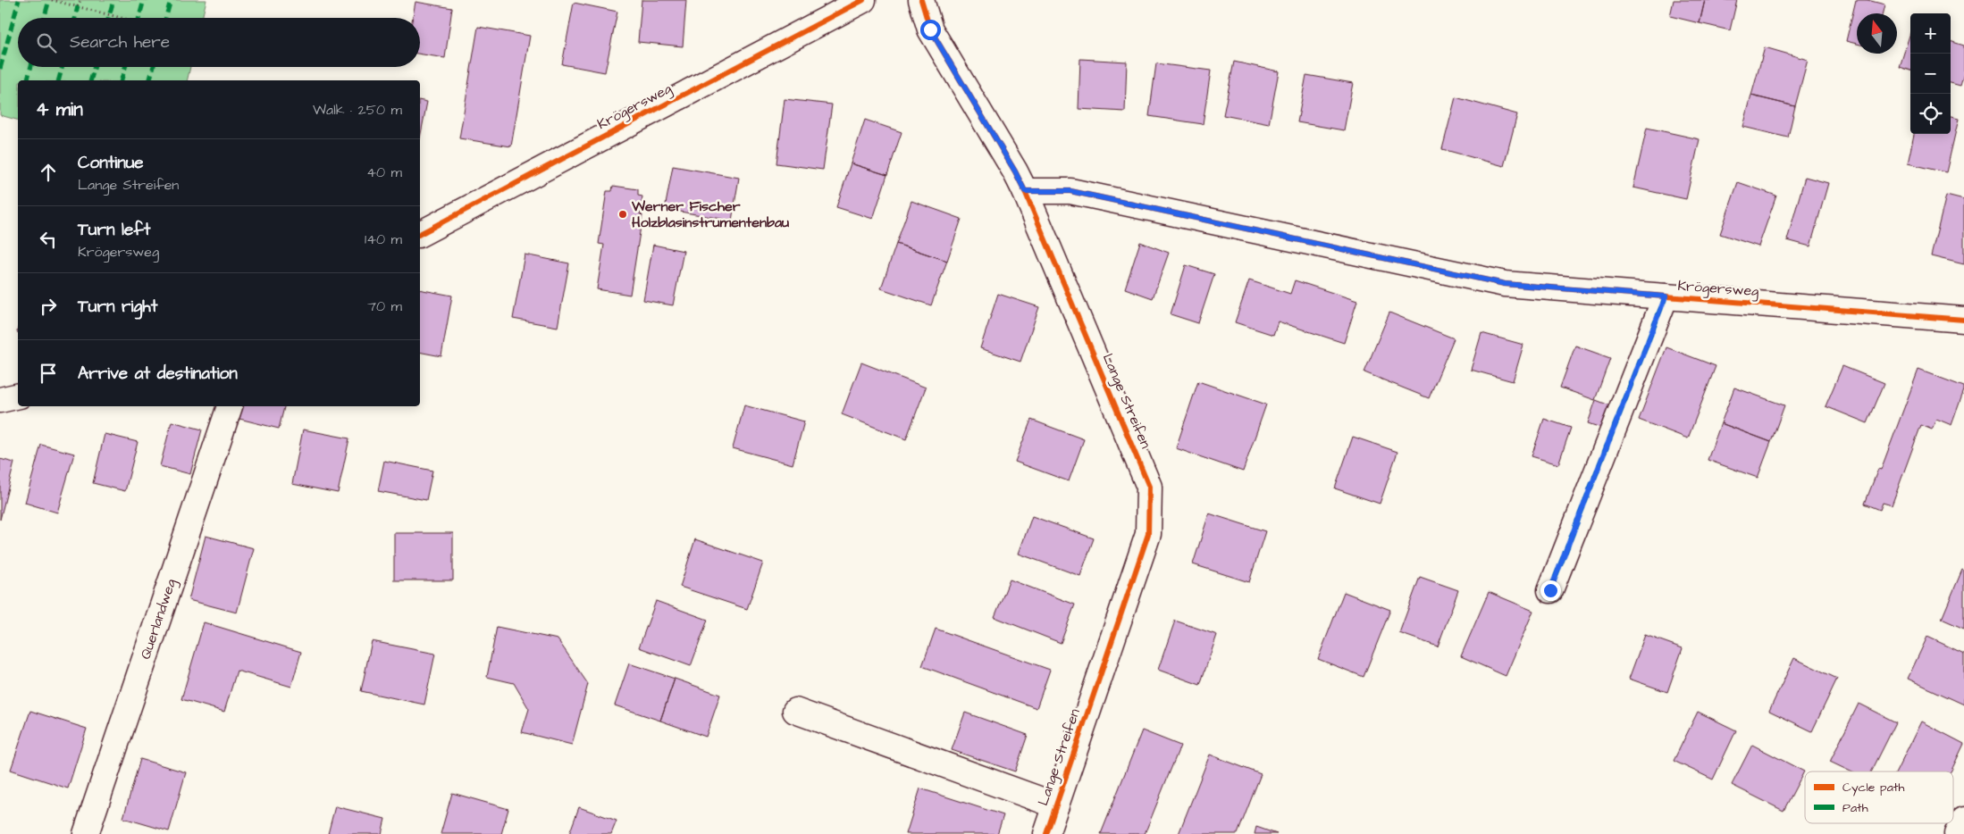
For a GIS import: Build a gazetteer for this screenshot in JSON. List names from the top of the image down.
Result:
{
  "streets": {
    "street": ["Krögersweg", "Lange Streifen", "Querlandweg"]
  },
  "crossings": [
    ["Krögersweg", "Lange Streifen"]
  ],
  "places": ["Werner Fischer Holzblasinstrumentenbau"],
  "legend": ["Cycle path", "Path"],
  "north": "top",
  "page": {
    "map_buttons": ["+", "−"],
    "search": "Search here",
    "heading": ["4 min", "Walk · 250 m"],
    "list": [
      ["Continue", "Lange Streifen", "40 m"],
      ["Turn left", "Krögersweg", "140 m"],
      ["Turn right", "70 m"],
      "Arrive at destination"
    ]
  }
}
